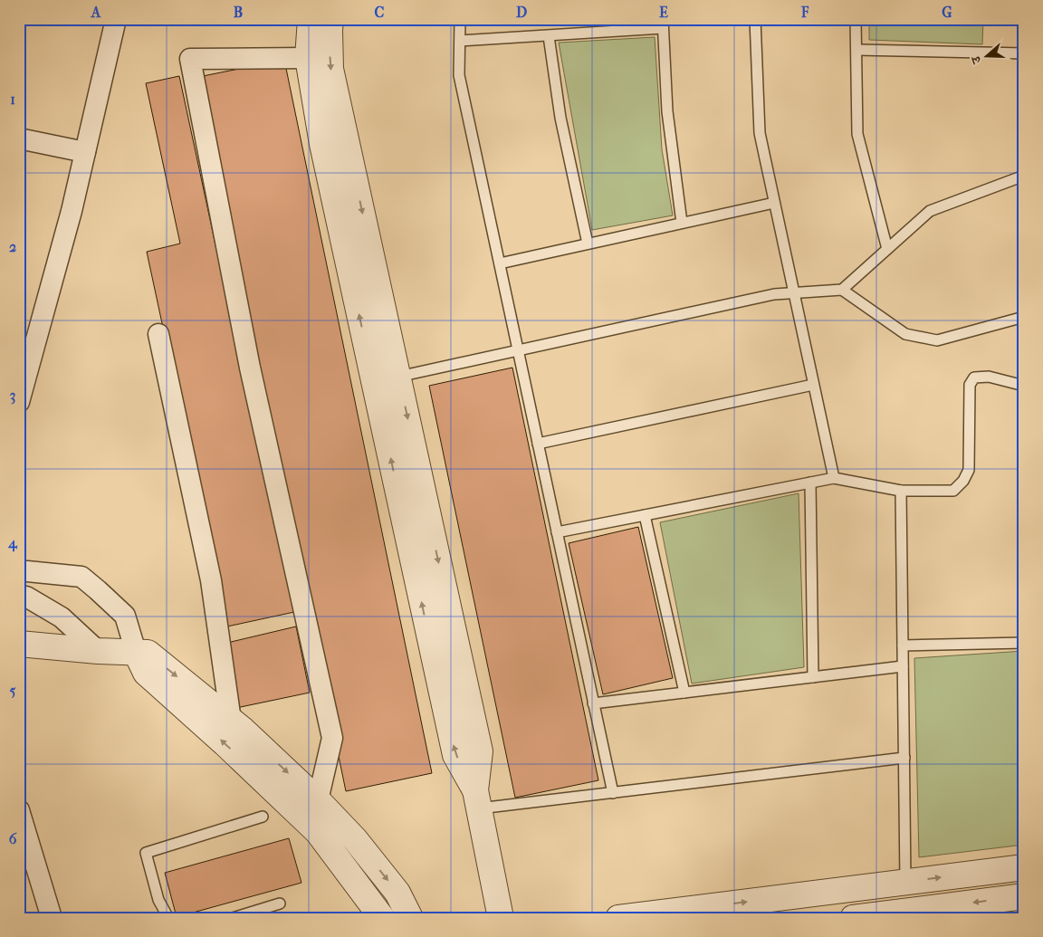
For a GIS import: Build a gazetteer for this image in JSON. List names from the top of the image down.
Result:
{
  "north": "left",
  "grid": {
    "columns": [
      "A",
      "B",
      "C",
      "D",
      "E",
      "F",
      "G"
    ],
    "rows": [
      "1",
      "2",
      "3",
      "4",
      "5",
      "6"
    ]
  }
}
